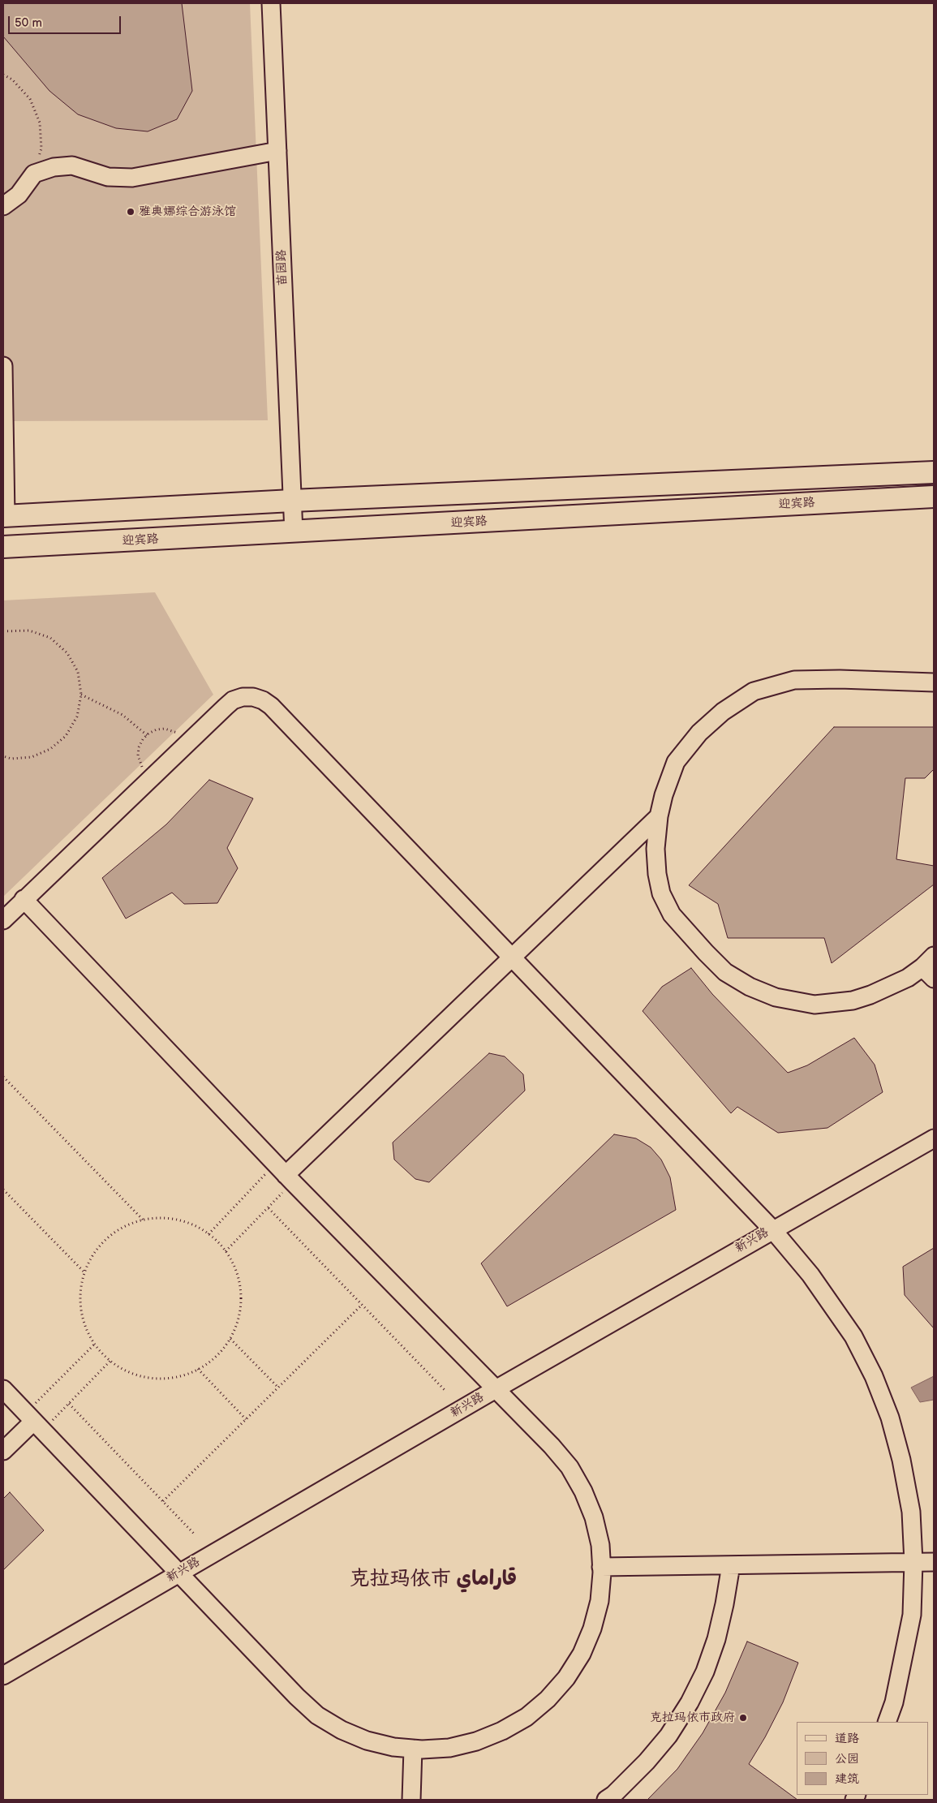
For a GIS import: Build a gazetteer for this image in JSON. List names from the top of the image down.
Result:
{
  "streets": {
    "main road": ["迎宾路"],
    "street": ["苗园路", "新兴路"]
  },
  "crossings": [
    ["苗园路", "迎宾路"]
  ],
  "districts": ["克拉玛依市 قاراماي"],
  "places": ["雅典娜综合游泳馆", "克拉玛依市政府"],
  "legend": ["道路", "公园", "建筑"],
  "scale_bar": "50 m"
}
